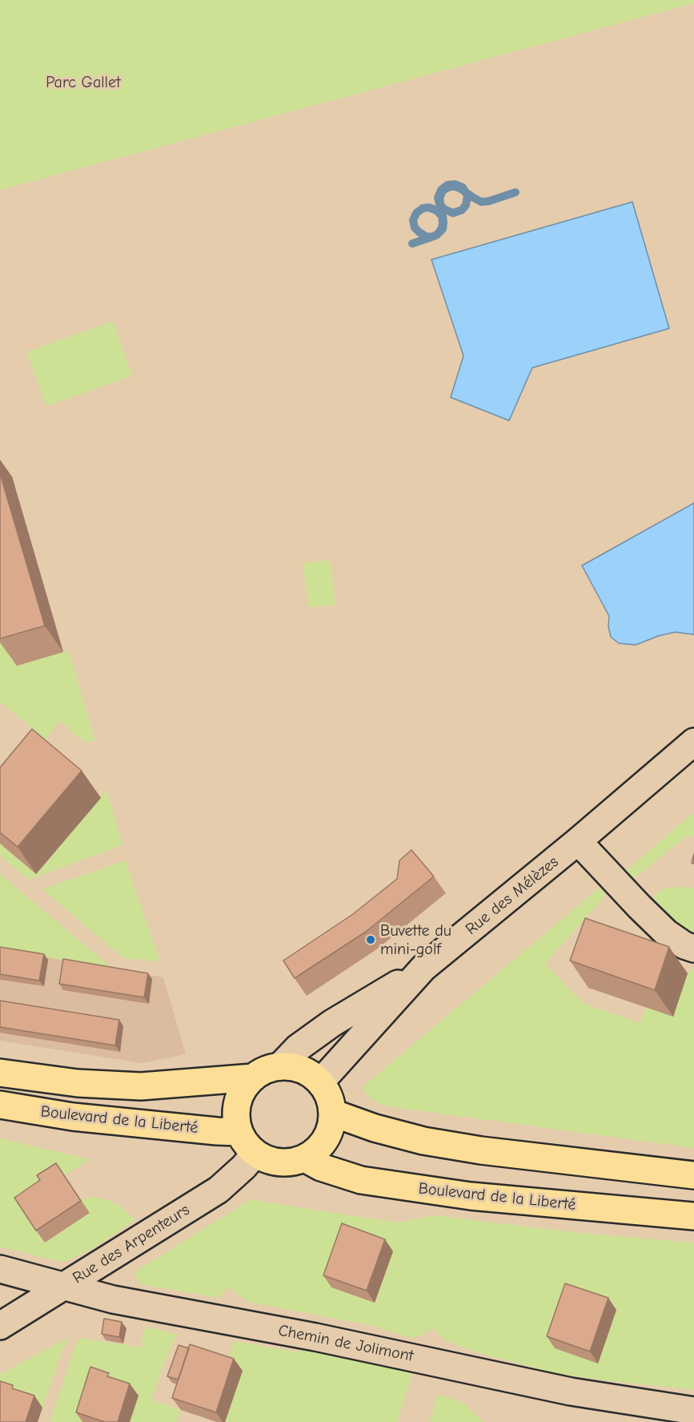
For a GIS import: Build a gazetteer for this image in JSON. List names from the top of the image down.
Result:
{
  "streets": {
    "main road": ["Boulevard de la Liberté"],
    "street": ["Rue des Mélèzes", "Rue des Arpenteurs", "Chemin de Jolimont"]
  },
  "crossings": [
    ["Rue des Mélèzes", "Boulevard de la Liberté"],
    ["Rue des Mélèzes", "Rue des Arpenteurs"],
    ["Boulevard de la Liberté", "Rue des Arpenteurs"],
    ["Rue des Arpenteurs", "Chemin de Jolimont"]
  ],
  "parks": ["Parc Gallet"],
  "places": ["Buvette du mini-golf"]
}
